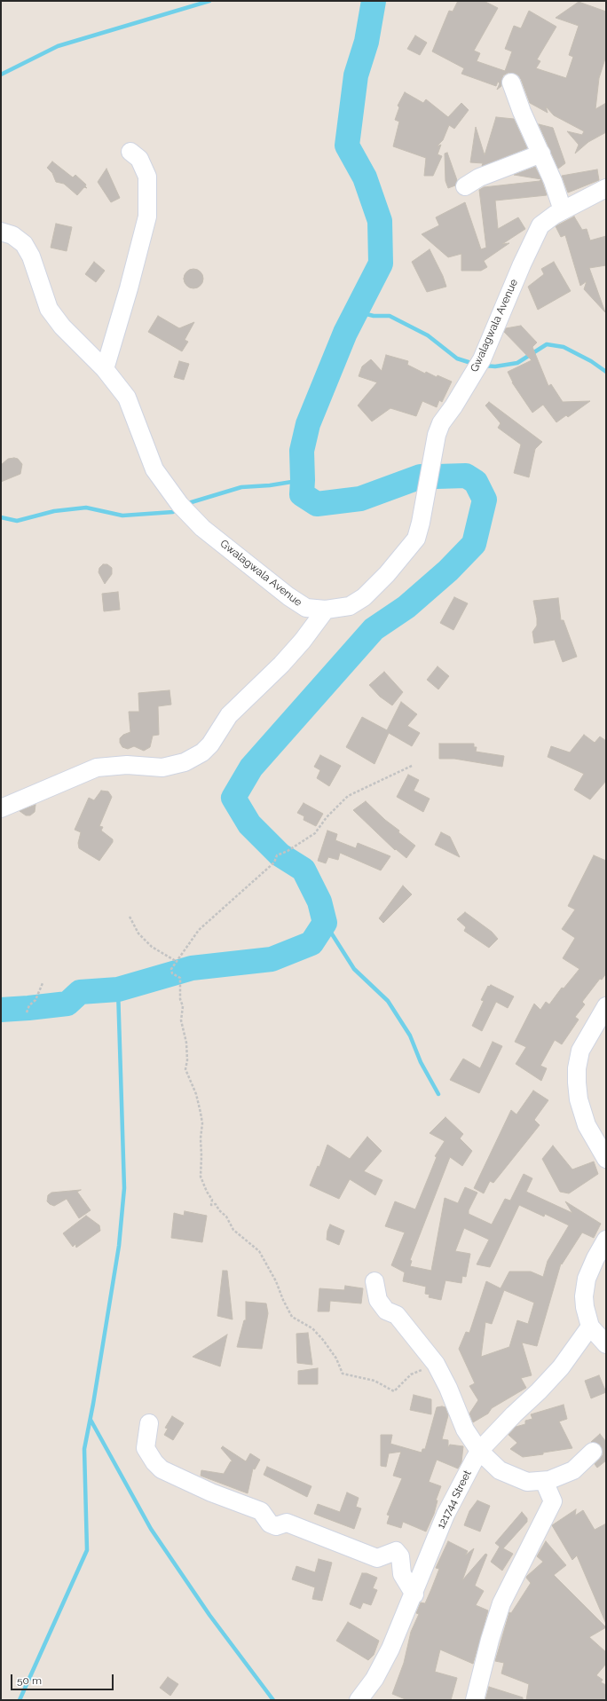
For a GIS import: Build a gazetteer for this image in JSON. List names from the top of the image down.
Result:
{
  "streets": {
    "street": ["Gwalagwala Avenue", "121744 Street"]
  },
  "scale_bar": "50 m"
}
